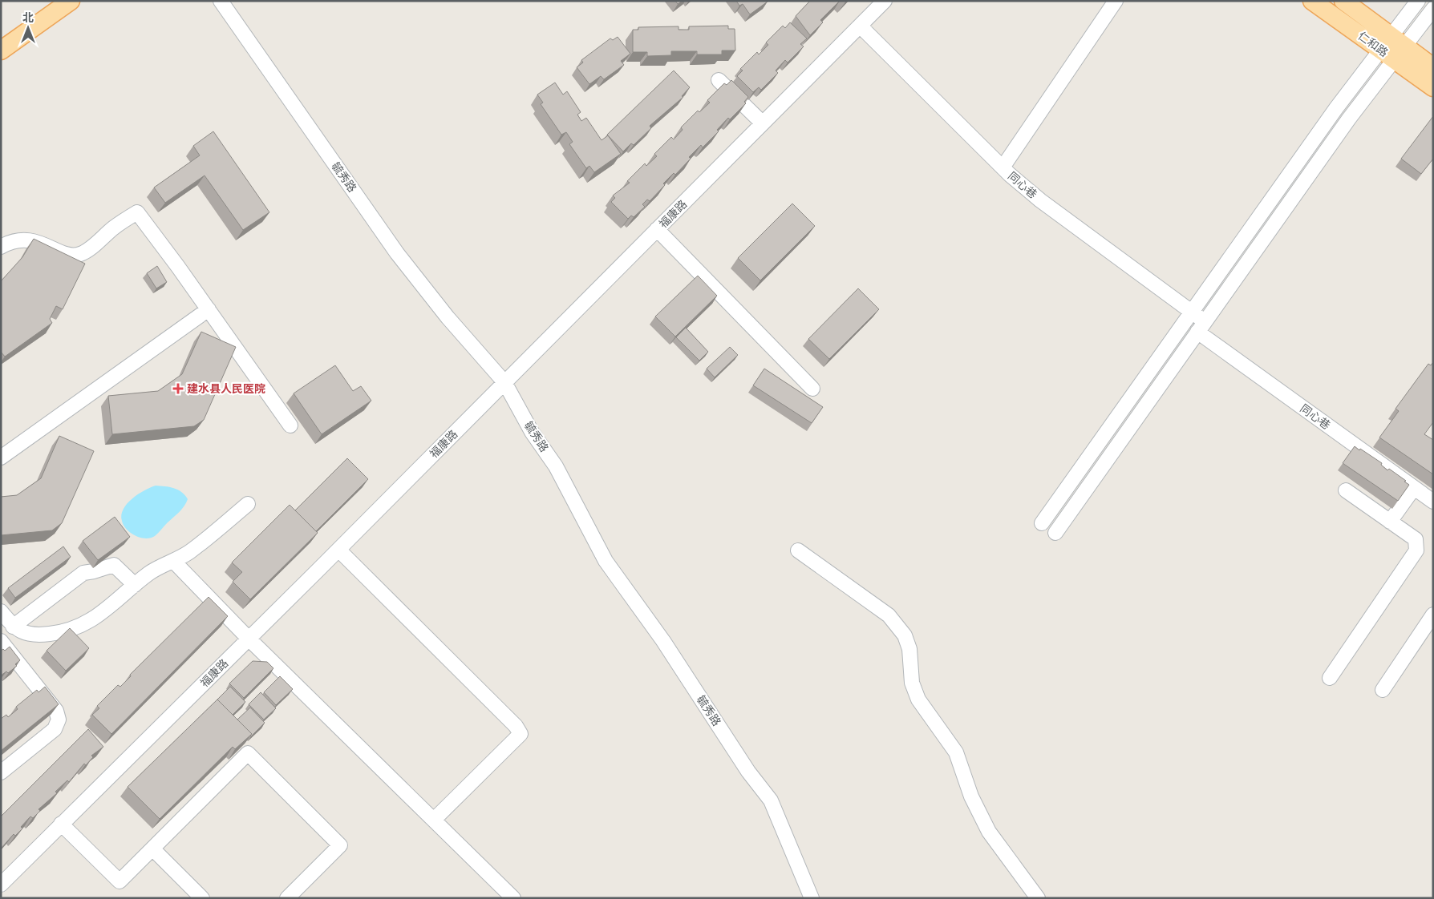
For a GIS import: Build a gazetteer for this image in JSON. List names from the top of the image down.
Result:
{
  "streets": {
    "main road": ["仁和路"],
    "street": ["毓秀路", "同心巷", "福康路"]
  },
  "crossings": [
    ["毓秀路", "福康路"],
    ["同心巷", "福康路"]
  ],
  "places": {
    "health": ["建水县人民医院"]
  },
  "north": "top"
}
